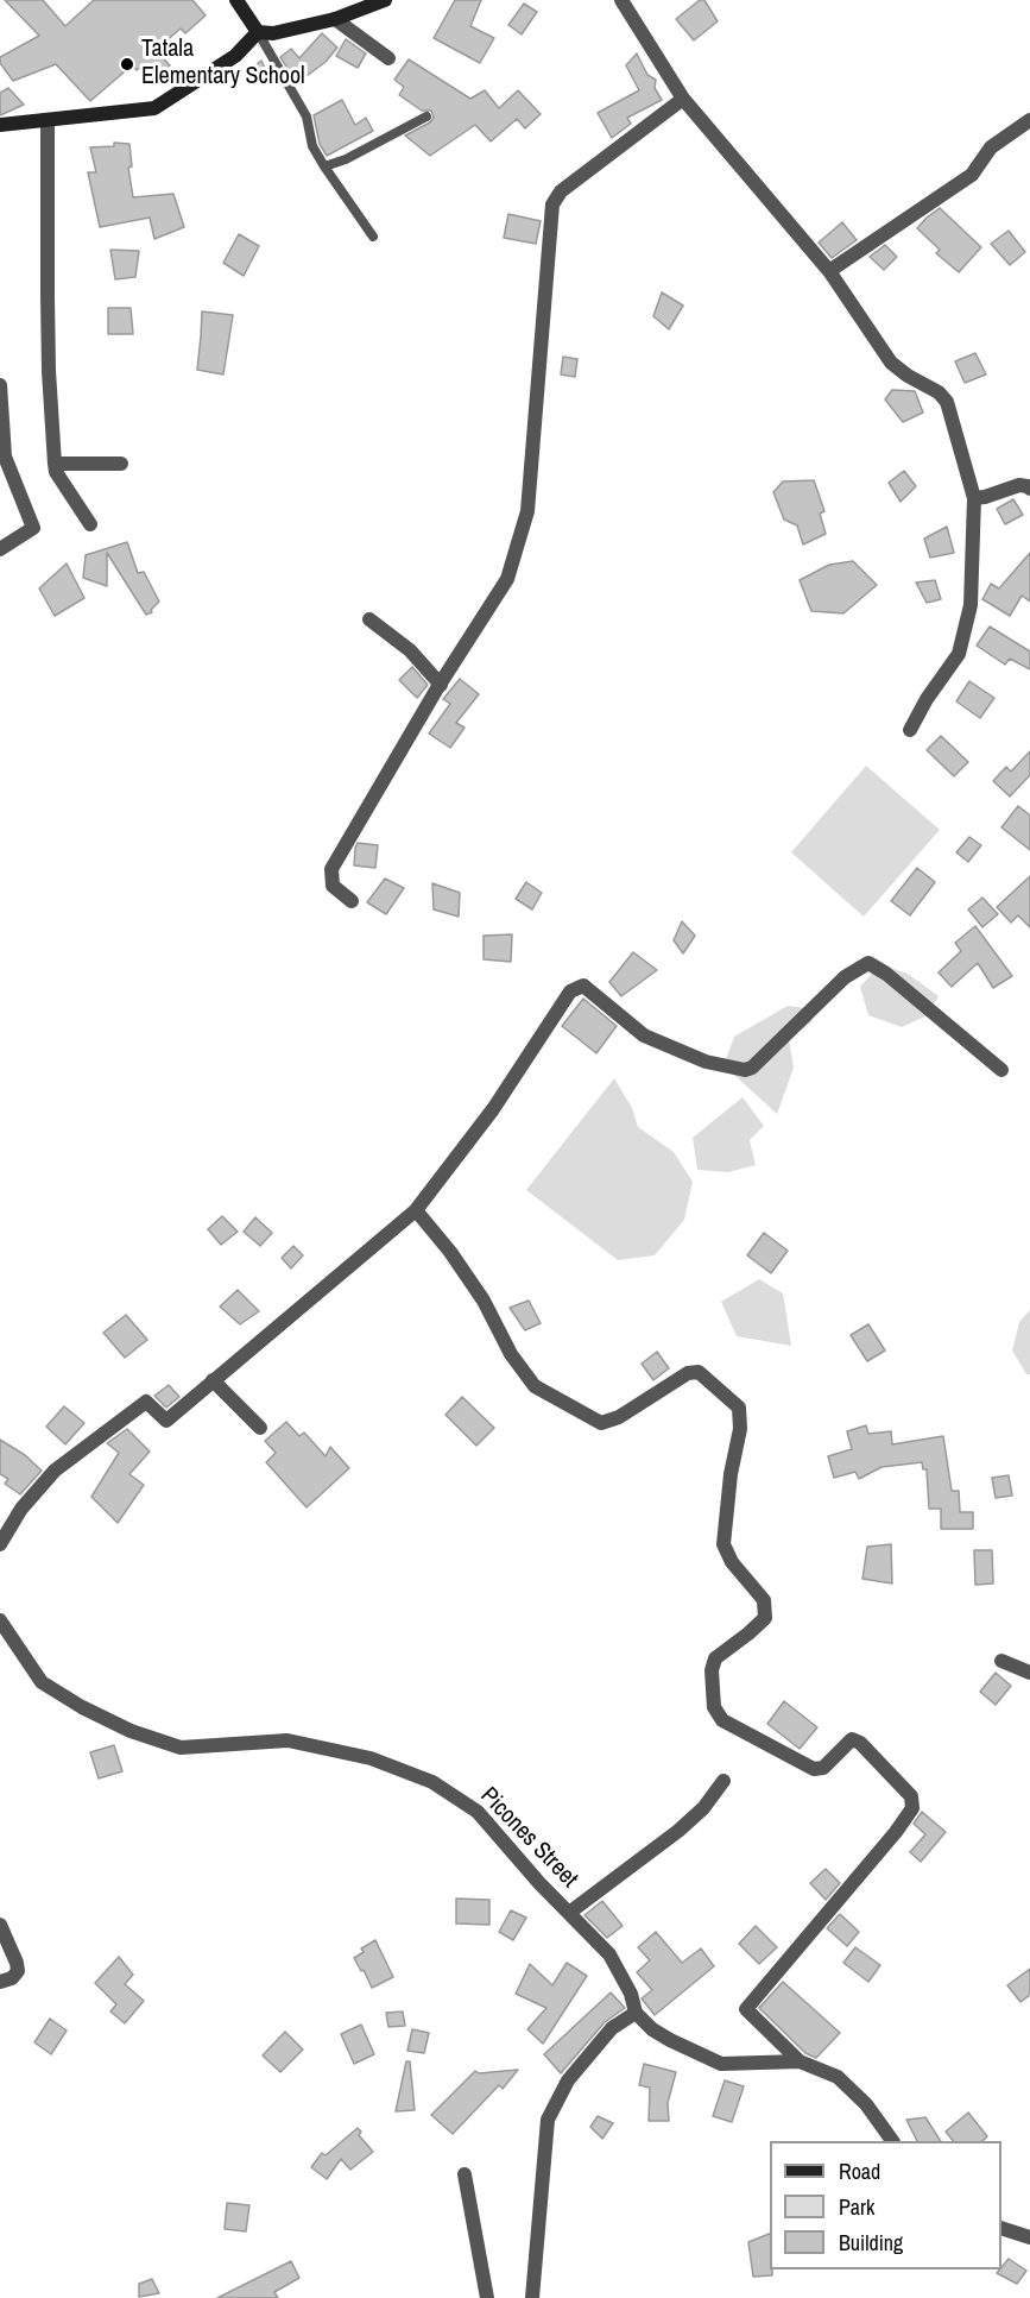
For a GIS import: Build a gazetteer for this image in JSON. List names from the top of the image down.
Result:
{
  "streets": {
    "street": ["Picones Street"]
  },
  "places": ["Tatala Elementary School"],
  "legend": ["Road", "Park", "Building"]
}
